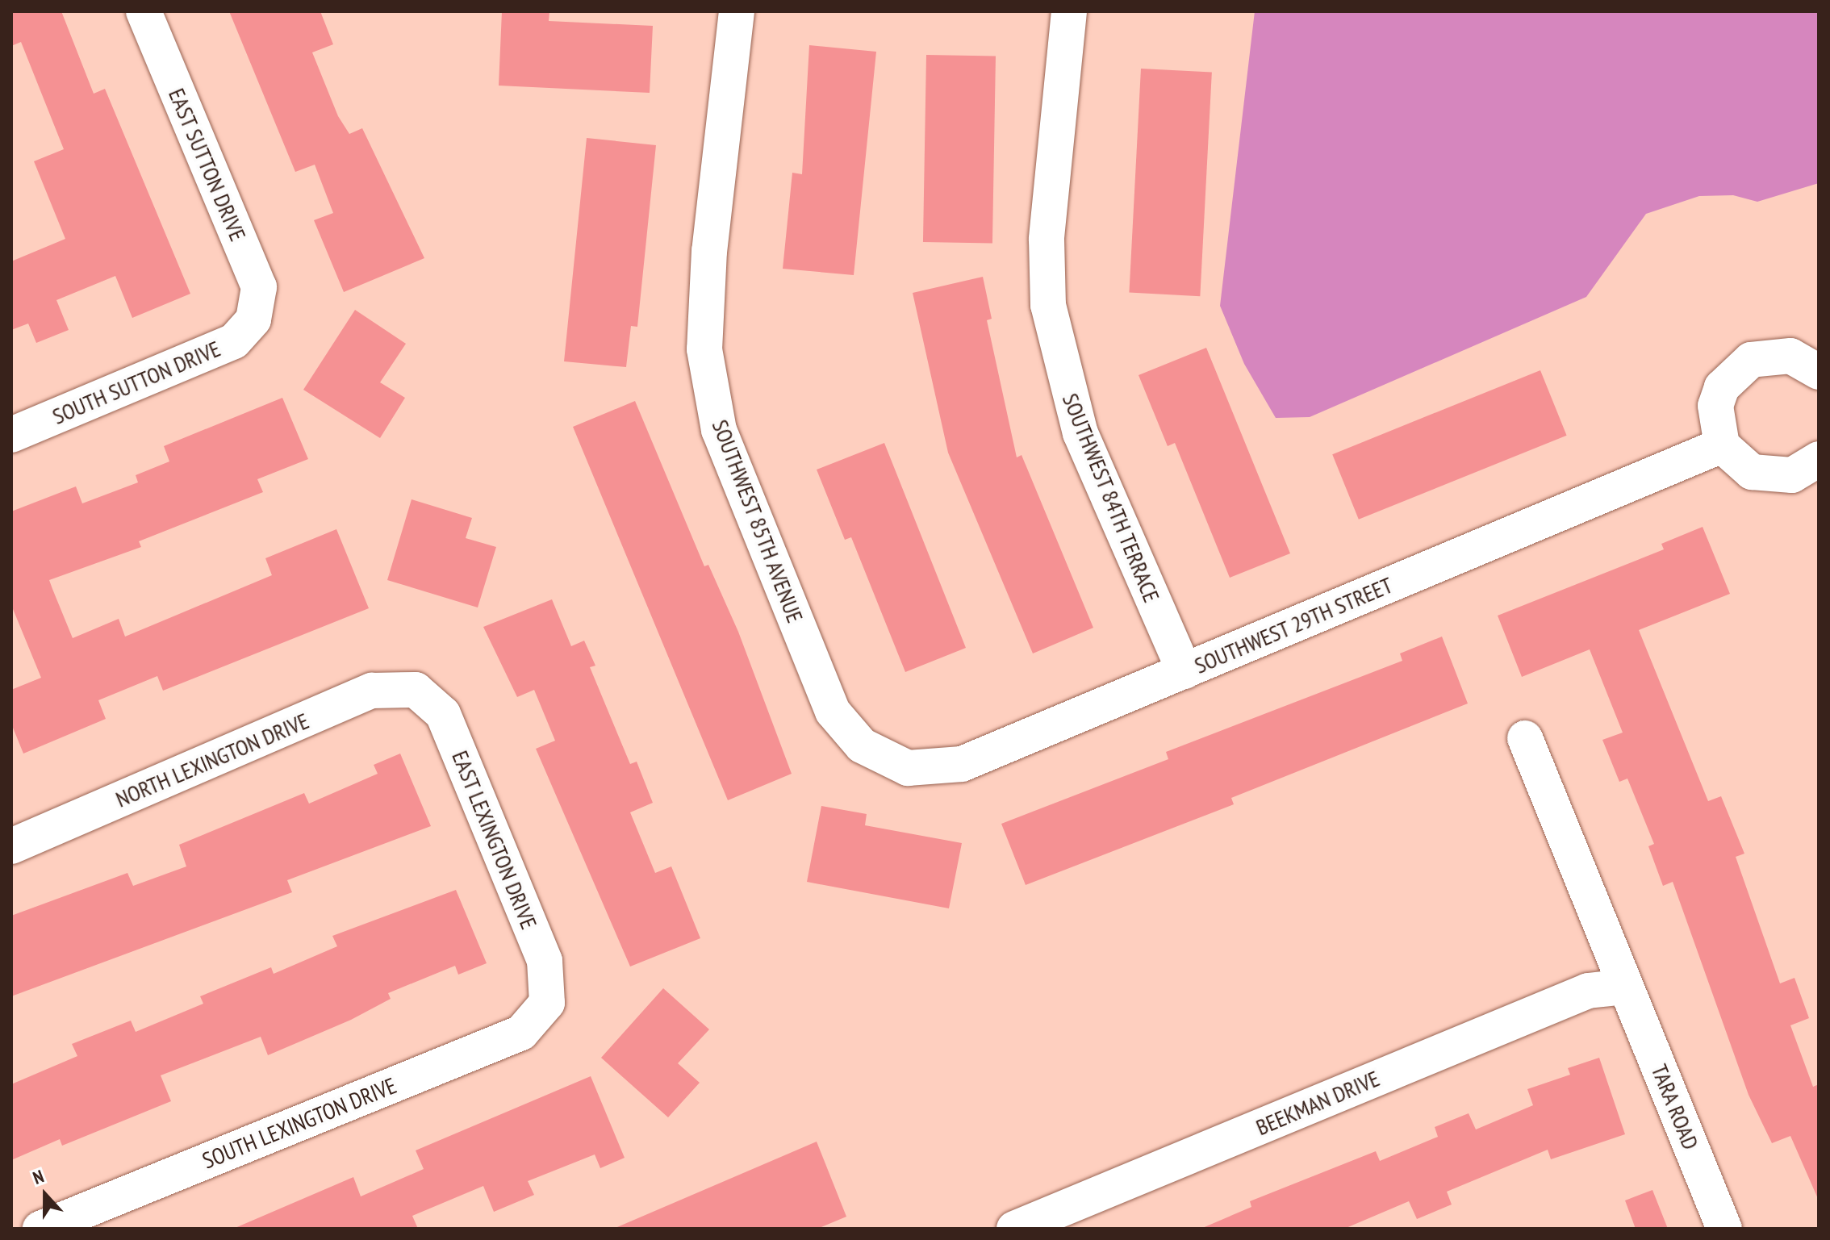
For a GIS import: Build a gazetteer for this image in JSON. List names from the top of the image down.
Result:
{
  "streets": {
    "street": [
      "EAST SUTTON DRIVE",
      "SOUTH SUTTON DRIVE",
      "SOUTHWEST 84TH TERRACE",
      "SOUTHWEST 85TH AVENUE",
      "SOUTHWEST 29TH STREET",
      "NORTH LEXINGTON DRIVE",
      "EAST LEXINGTON DRIVE",
      "BEEKMAN DRIVE",
      "TARA ROAD",
      "SOUTH LEXINGTON DRIVE"
    ]
  },
  "crossings": [
    ["EAST SUTTON DRIVE", "SOUTH SUTTON DRIVE"],
    ["SOUTHWEST 84TH TERRACE", "SOUTHWEST 29TH STREET"],
    ["SOUTHWEST 85TH AVENUE", "SOUTHWEST 29TH STREET"],
    ["NORTH LEXINGTON DRIVE", "EAST LEXINGTON DRIVE"],
    ["EAST LEXINGTON DRIVE", "SOUTH LEXINGTON DRIVE"],
    ["BEEKMAN DRIVE", "TARA ROAD"]
  ],
  "north": "top"
}
